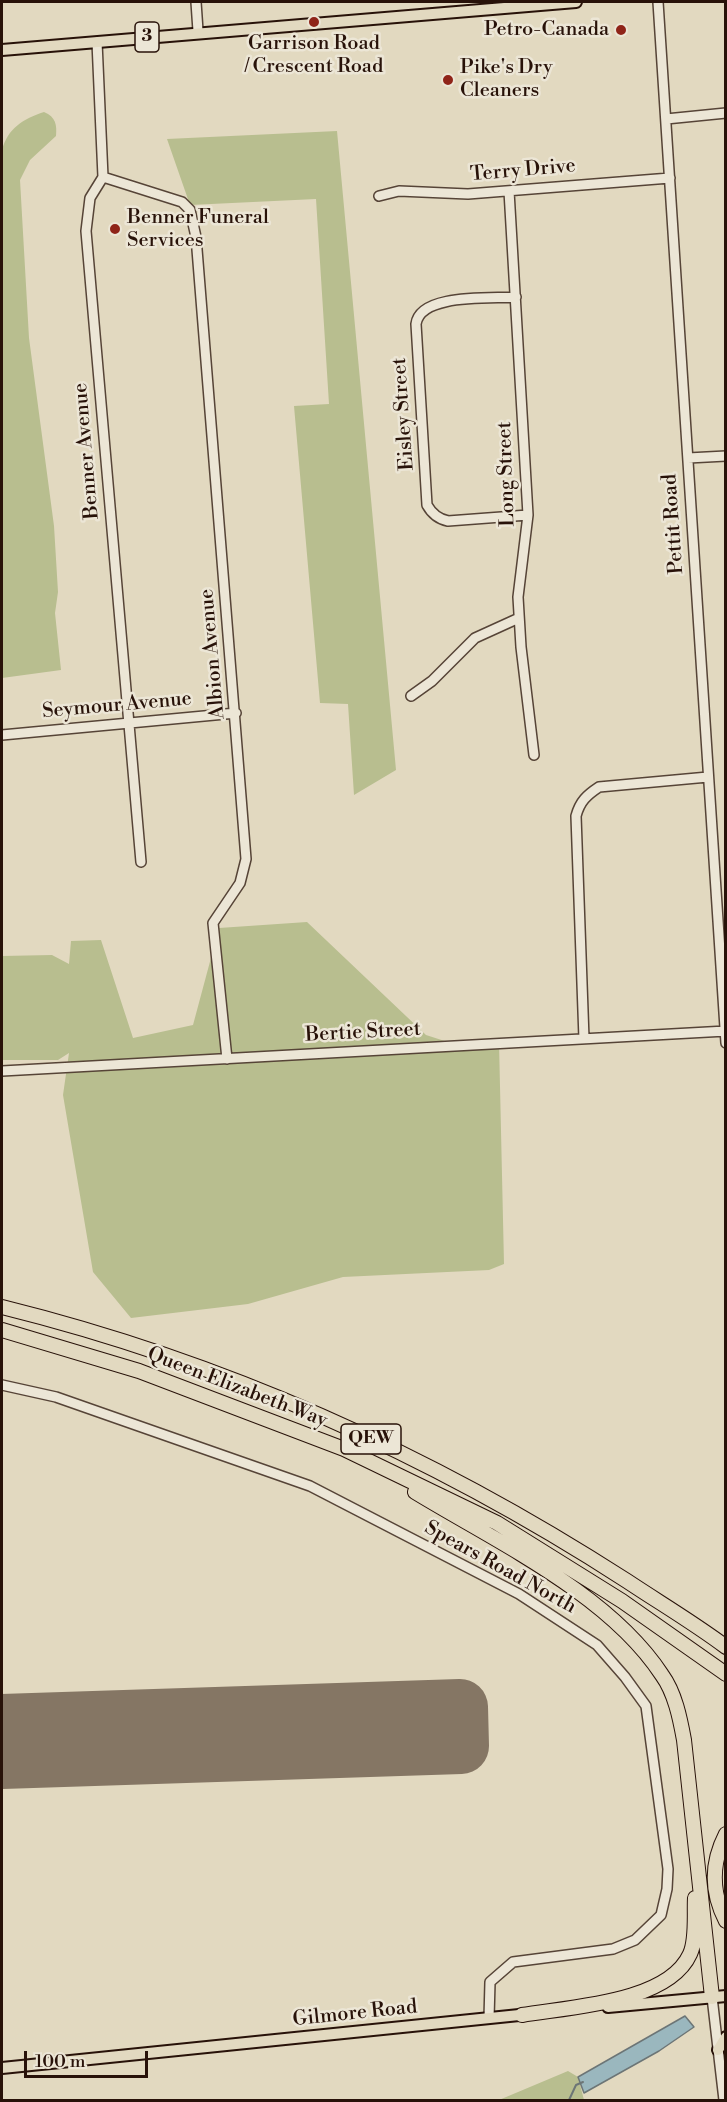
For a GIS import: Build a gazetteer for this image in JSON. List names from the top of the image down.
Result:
{
  "streets": {
    "highway": ["Queen Elizabeth Way", "QEW"],
    "main road": ["3", "Gilmore Road"],
    "street": [
      "Terry Drive",
      "Eisley Street",
      "Benner Avenue",
      "Long Street",
      "Pettit Road",
      "Albion Avenue",
      "Seymour Avenue",
      "Bertie Street",
      "Spears Road North"
    ]
  },
  "crossings": [
    ["Terry Drive", "Long Street"],
    ["Terry Drive", "Pettit Road"],
    ["Eisley Street", "Long Street"],
    ["Benner Avenue", "Albion Avenue"],
    ["Benner Avenue", "Seymour Avenue"],
    ["Pettit Road", "Bertie Street"],
    ["Albion Avenue", "Seymour Avenue"],
    ["Albion Avenue", "Bertie Street"],
    ["Spears Road North", "Gilmore Road"]
  ],
  "places": [
    "Garrison Road / Crescent Road",
    "Petro-Canada",
    "Pike's Dry Cleaners",
    "Benner Funeral Services"
  ],
  "scale_bar": "100 m"
}
